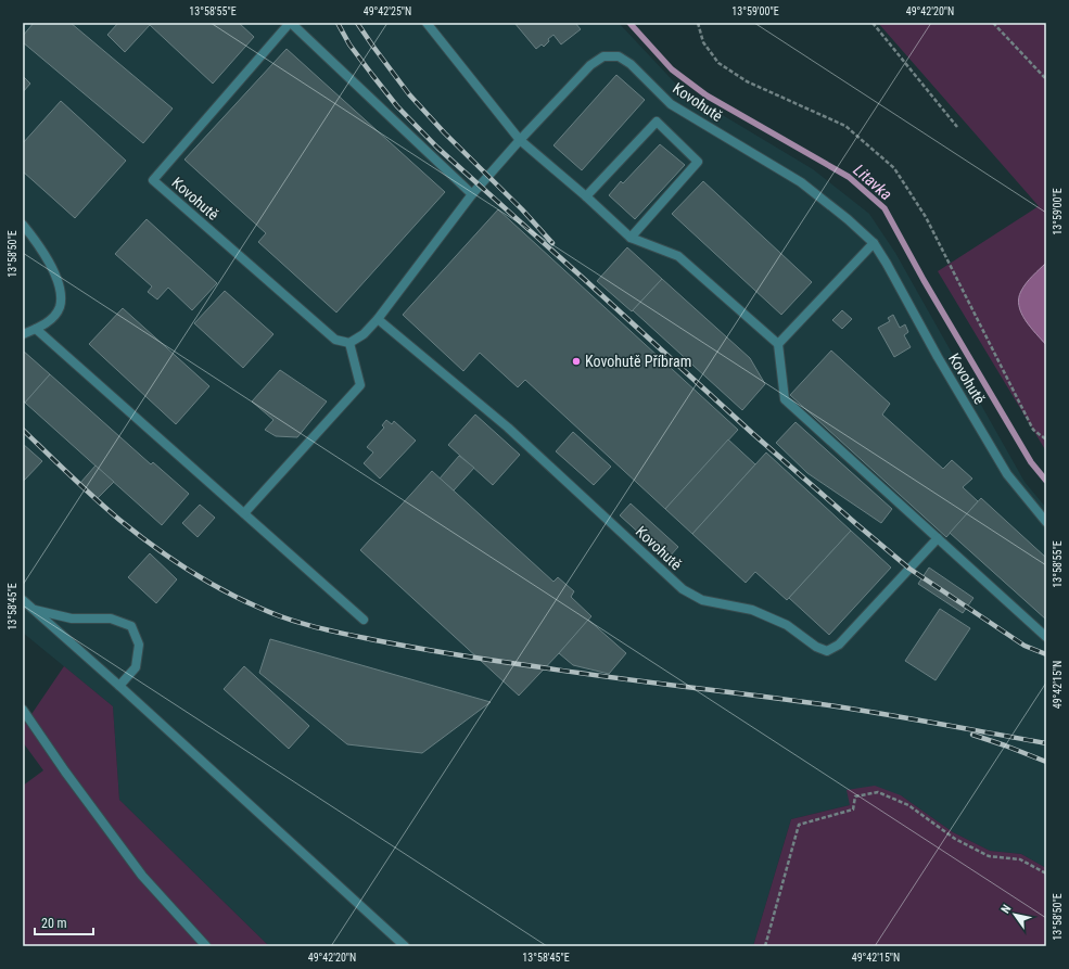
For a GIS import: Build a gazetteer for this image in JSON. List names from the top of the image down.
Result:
{
  "streets": {
    "street": ["Kovohutě"]
  },
  "water": ["Litavka"],
  "places": ["Kovohutě Příbram"],
  "scale_bar": "20 m",
  "north": "top left",
  "coordinates": [
    "13°58'55\"E",
    "49°42'25\"N",
    "13°59'00\"E",
    "49°42'20\"N",
    "13°58'50\"E",
    "13°58'45\"E",
    "49°42'15\"N"
  ]
}
